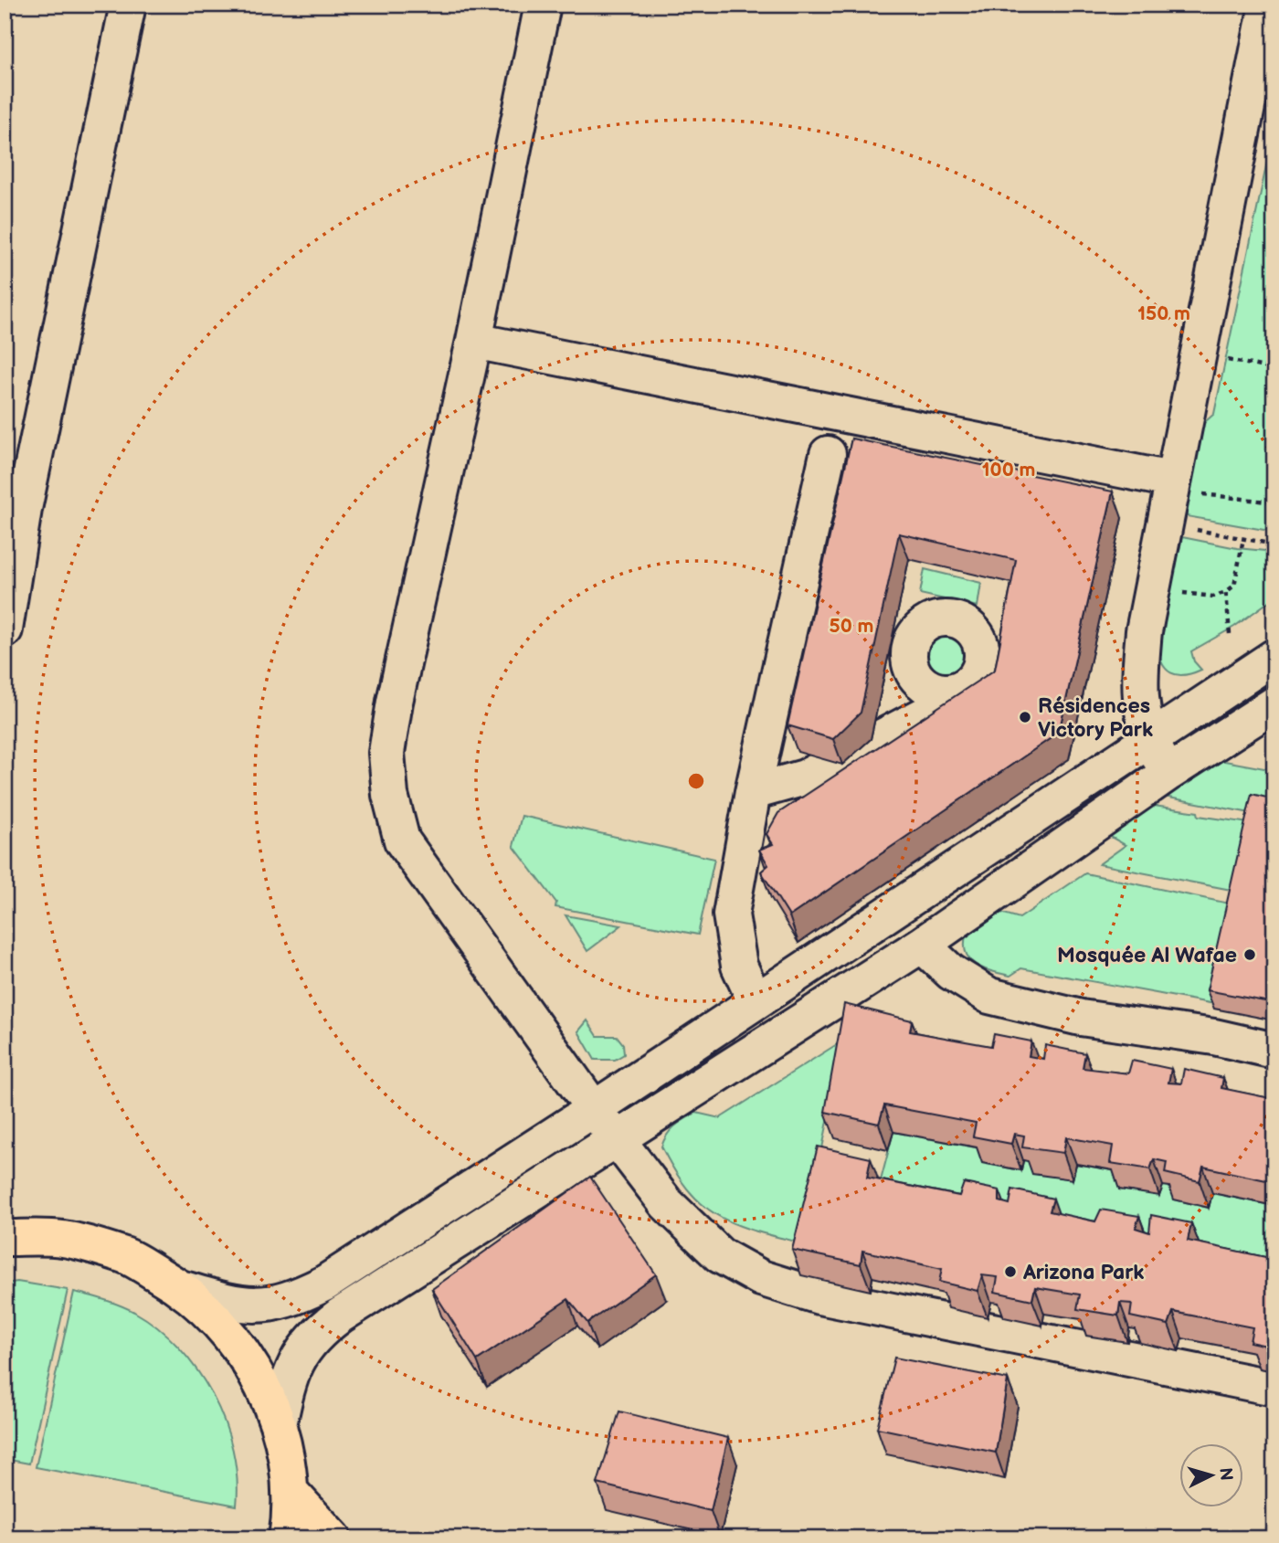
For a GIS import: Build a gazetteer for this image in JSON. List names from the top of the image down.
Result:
{
  "places": ["Résidences Victory Park", "Mosquée Al Wafae", "Arizona Park"],
  "north": "right",
  "rings": ["150 m", "100 m", "50 m"]
}
